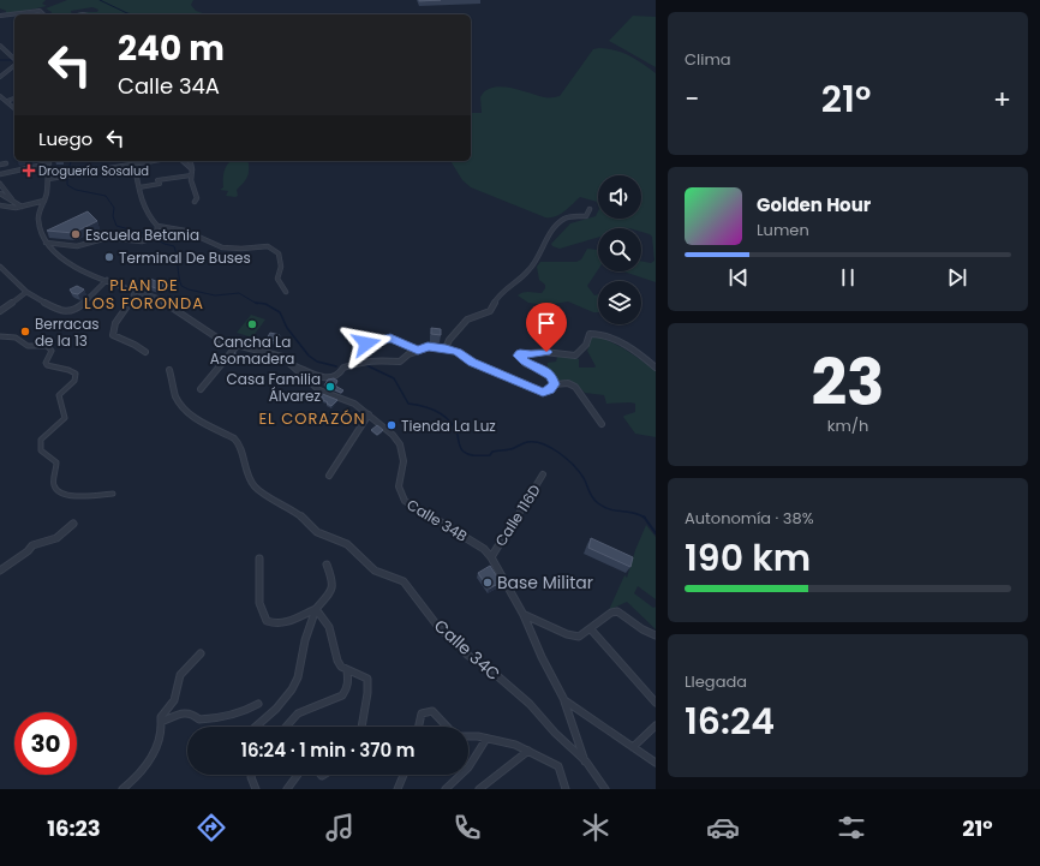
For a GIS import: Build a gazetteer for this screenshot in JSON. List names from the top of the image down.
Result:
{
  "streets": {
    "street": ["Calle 116D", "Calle 34B", "Calle 34C"]
  },
  "crossings": [
    ["Calle 116D", "Calle 34B"],
    ["Calle 34B", "Calle 34C"]
  ],
  "districts": ["PLAN DE LOS FORONDA", "EL CORAZÓN"],
  "places": {
    "health": ["Droguería Sosalud"],
    "other": [
      "Escuela Betania",
      "Terminal De Buses",
      "Cancha La Asomadera",
      "Berracas de la 13",
      "Casa Familia Álvarez",
      "Tienda La Luz",
      "Base Militar"
    ]
  },
  "page": {
    "tile": [
      "Clima",
      ["23", "km/h"],
      ["Autonomía · 38%", "190 km"],
      ["Llegada", "16:24"]
    ],
    "turn": ["240 m", "Calle 34A"],
    "heat": ["−", "21°", "+"],
    "then": "Luego",
    "song": ["Golden Hour", "Lumen"],
    "limit": "30",
    "trip": "16:24 · 1 min · 370 m",
    "tabs": ["16:23", "21°"]
  }
}
